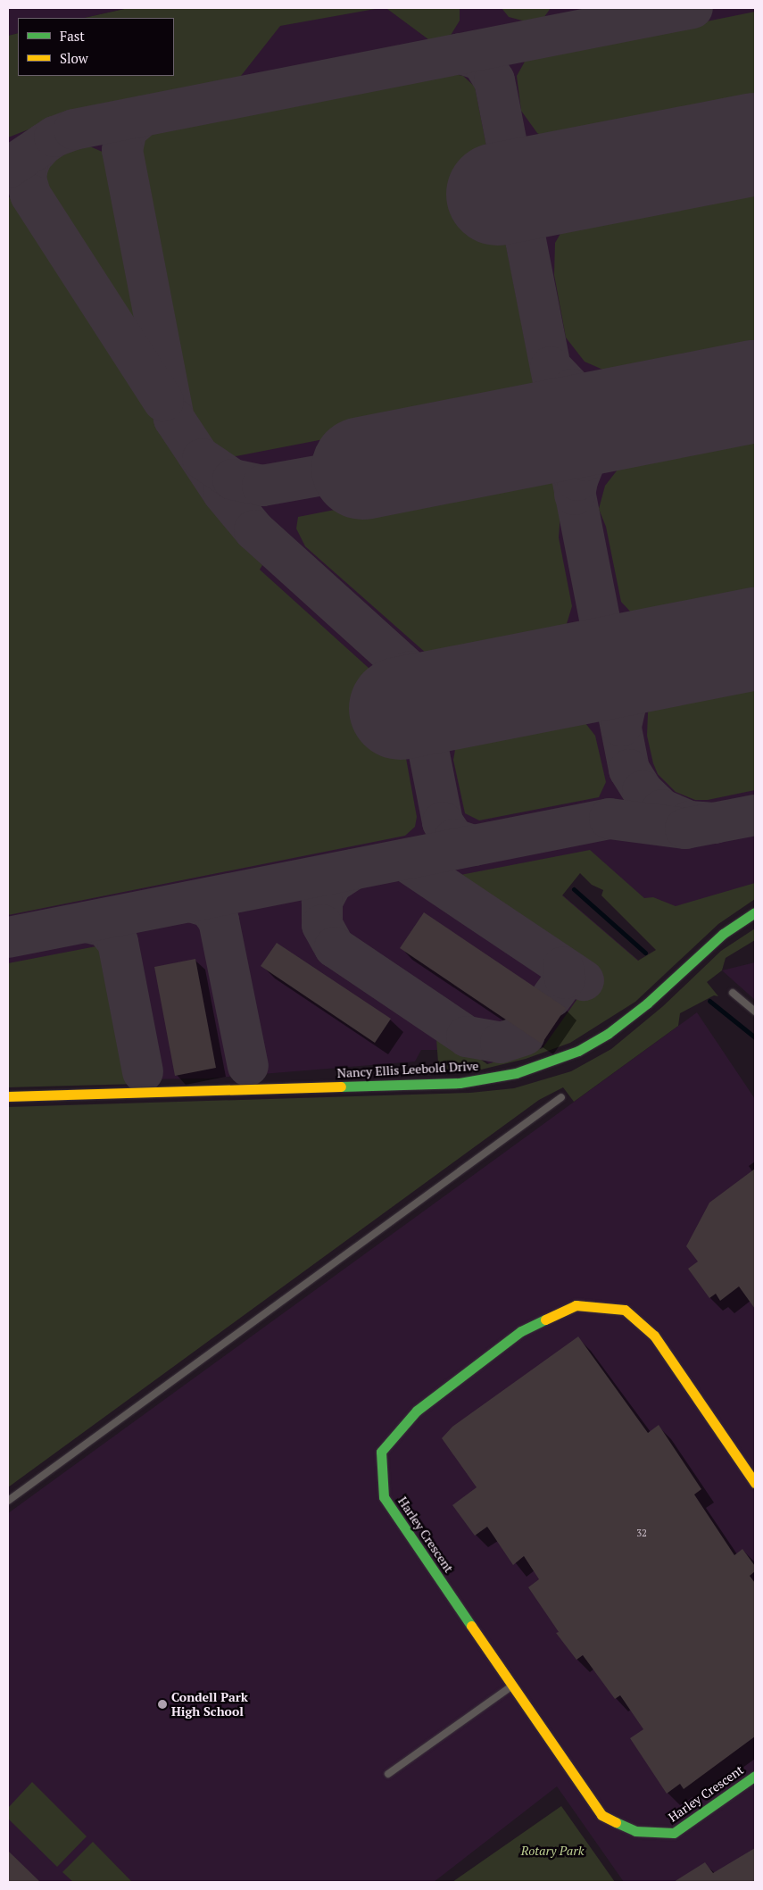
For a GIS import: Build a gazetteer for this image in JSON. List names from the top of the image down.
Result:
{
  "streets": {
    "street": ["Nancy Ellis Leebold Drive", "Harley Crescent"]
  },
  "parks": ["Rotary Park"],
  "places": ["Condell Park High School"],
  "house_numbers": ["32"],
  "legend": ["Fast", "Slow"]
}
